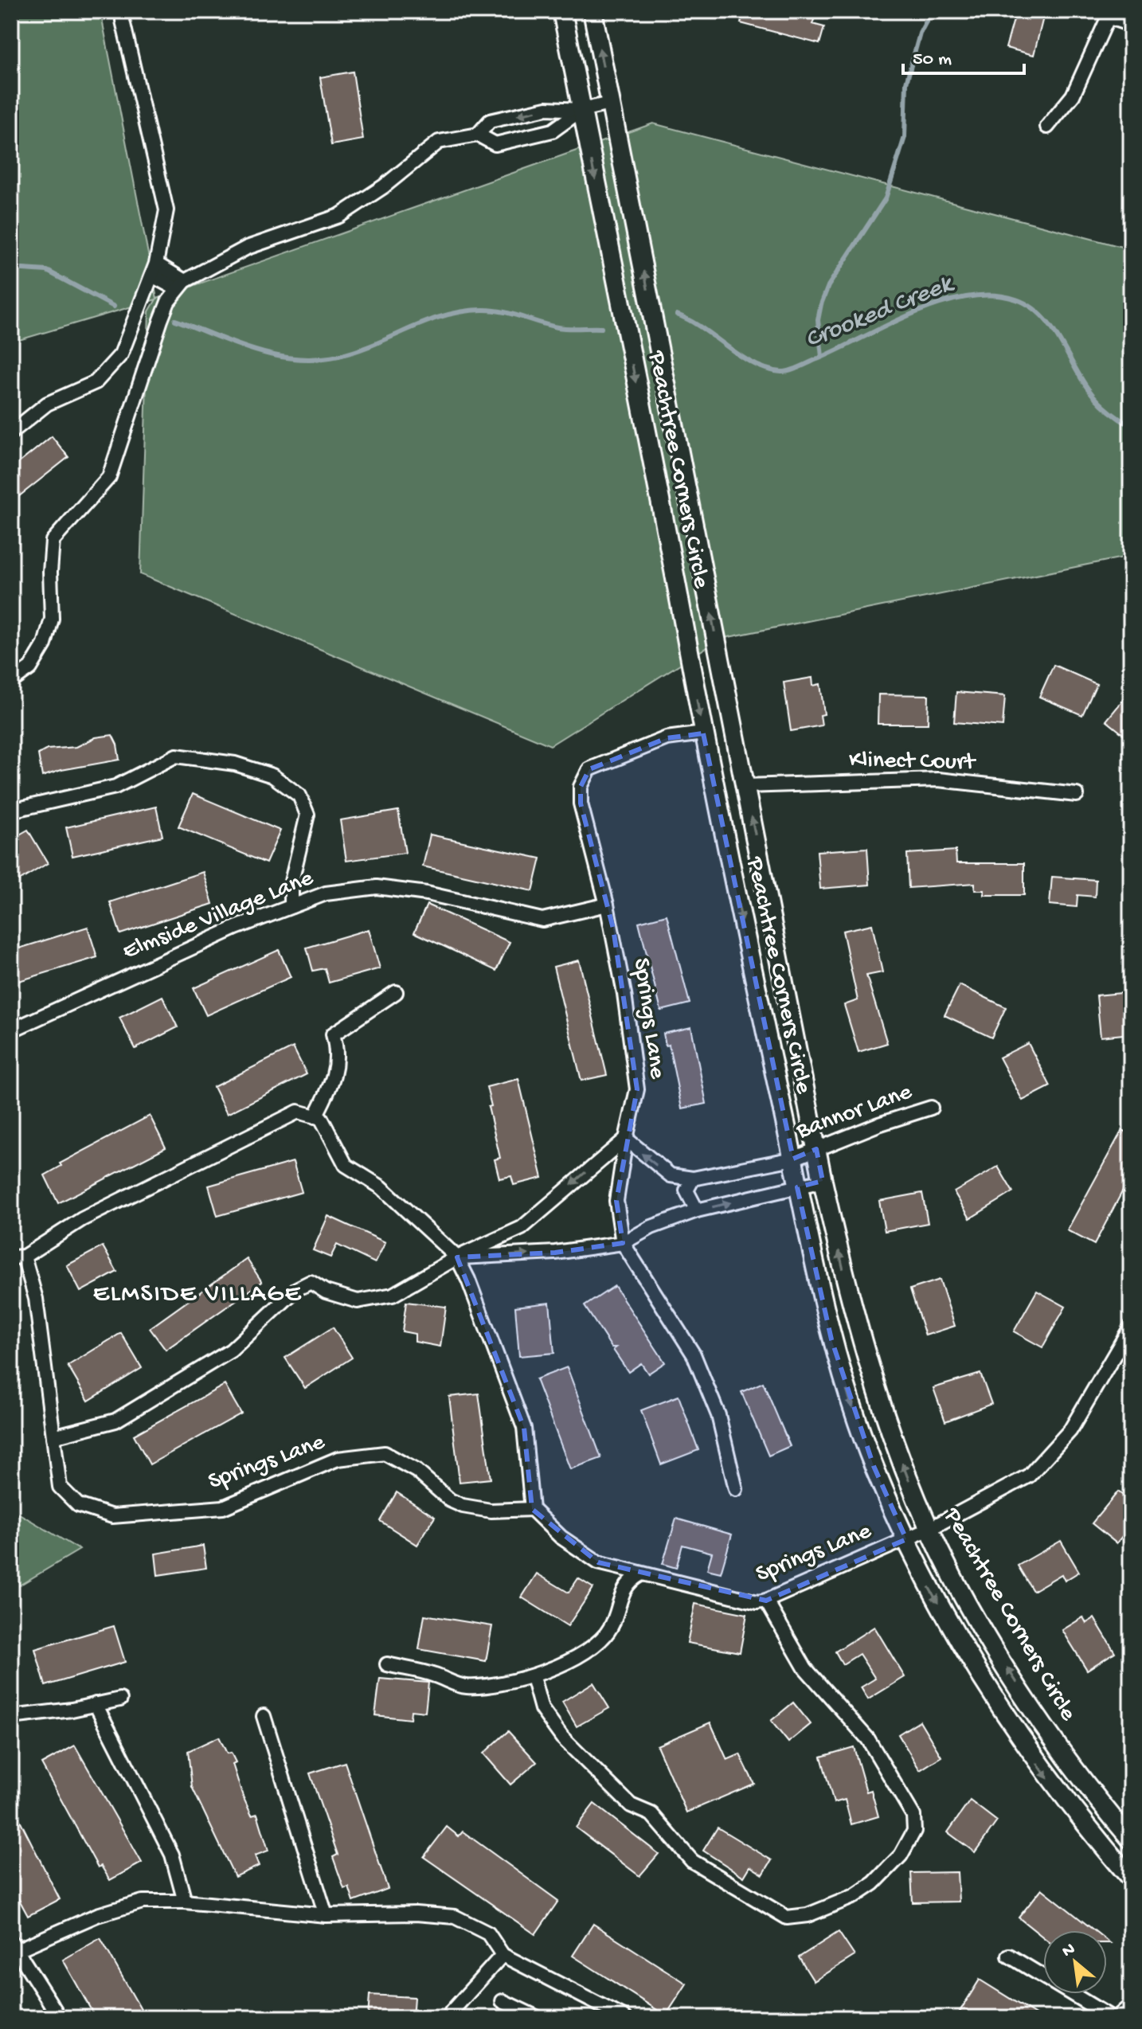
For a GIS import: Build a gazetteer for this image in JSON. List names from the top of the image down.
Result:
{
  "streets": {
    "street": [
      "Peachtree Corners Circle",
      "Klinect Court",
      "Elmside Village Lane",
      "Springs Lane",
      "Bannor Lane"
    ]
  },
  "crossings": [
    ["Peachtree Corners Circle", "Klinect Court"],
    ["Peachtree Corners Circle", "Springs Lane"],
    ["Peachtree Corners Circle", "Bannor Lane"],
    ["Elmside Village Lane", "Springs Lane"]
  ],
  "districts": ["ELMSIDE VILLAGE"],
  "water": ["Crooked Creek"],
  "scale_bar": "50 m",
  "north": "top left"
}
